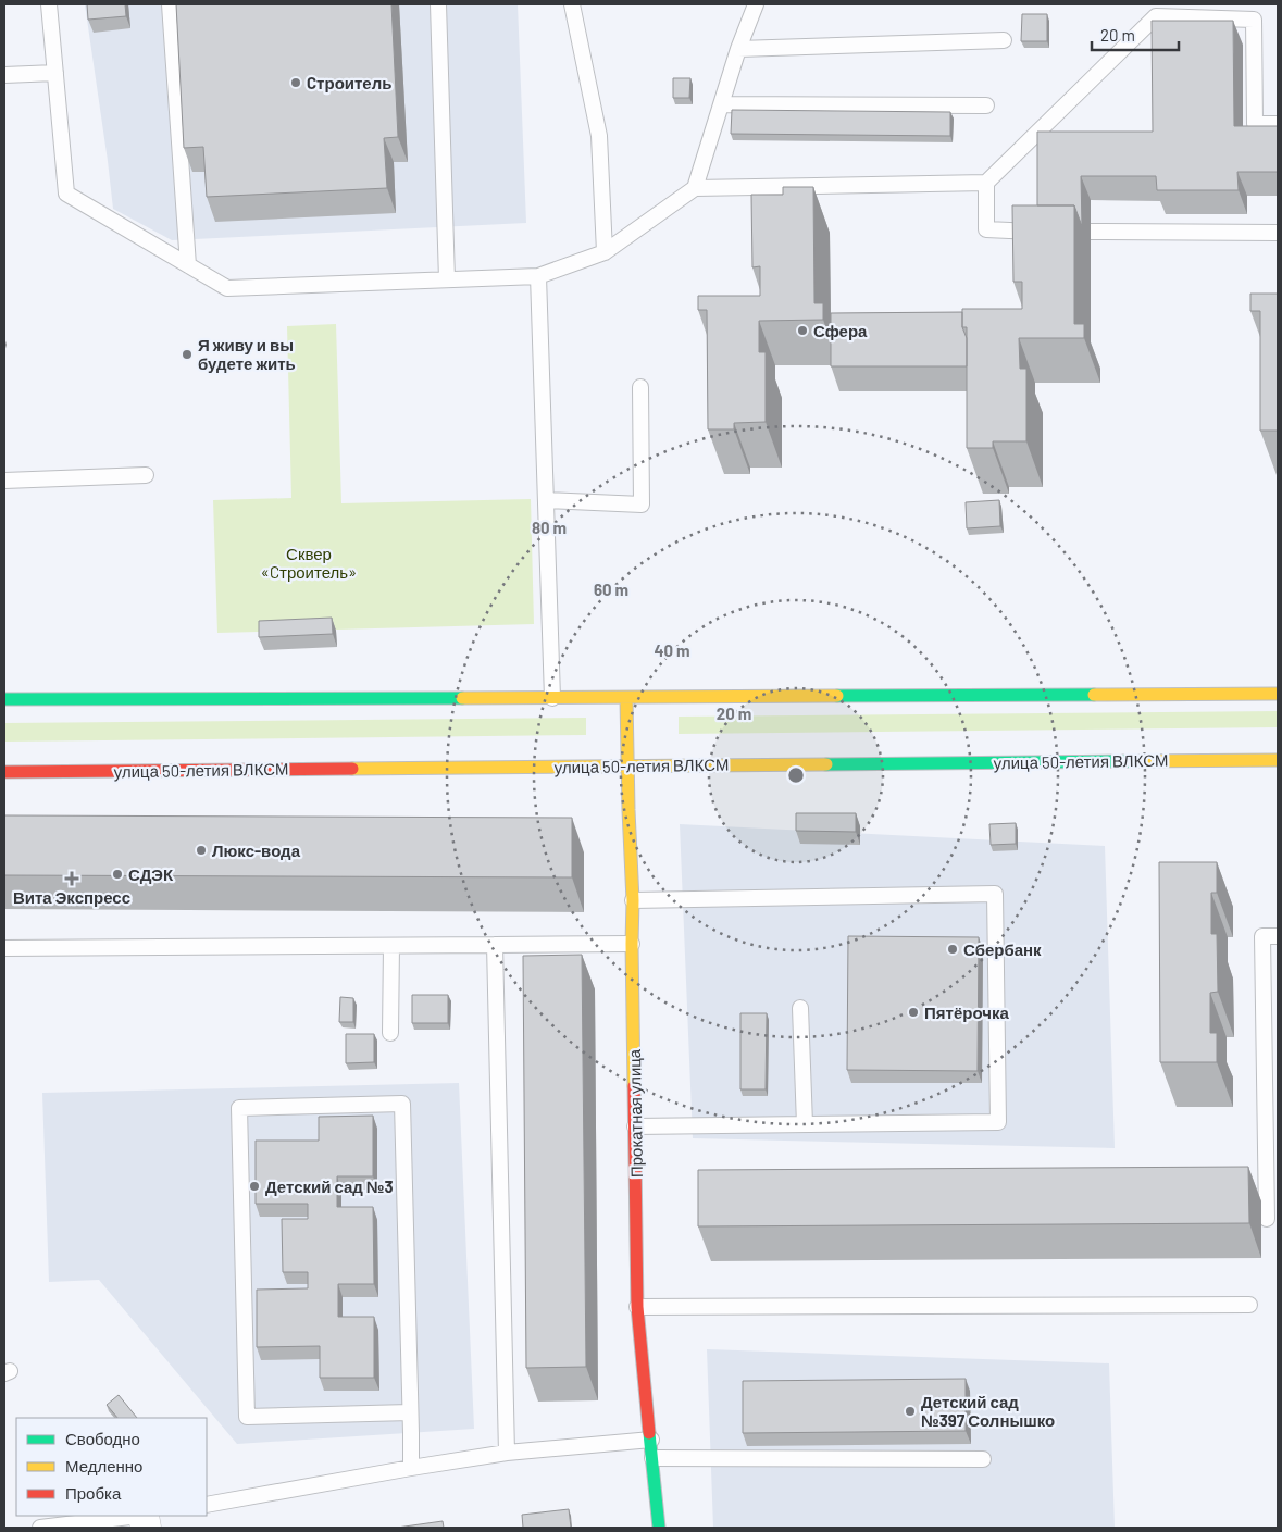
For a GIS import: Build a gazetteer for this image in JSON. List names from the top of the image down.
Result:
{
  "streets": {
    "main road": ["улица 50-летия ВЛКСМ", "Прокатная улица"]
  },
  "crossings": [
    ["улица 50-летия ВЛКСМ", "Прокатная улица"]
  ],
  "parks": ["Сквер «Cтроитель»"],
  "places": {
    "other": [
      "Cтроитель",
      "Сфера",
      "Я живу и вы будете жить",
      "Люкс-вода",
      "СДЭК",
      "Сбербанк",
      "Пятёрочка",
      "Детский сад №3",
      "Детский сад №397 Солнышко"
    ],
    "health": ["Вита Экспресс"]
  },
  "legend": ["Свободно", "Медленно", "Пробка"],
  "scale_bar": "20 m",
  "rings": [
    "80 m",
    "60 m",
    "40 m",
    "20 m"
  ]
}
